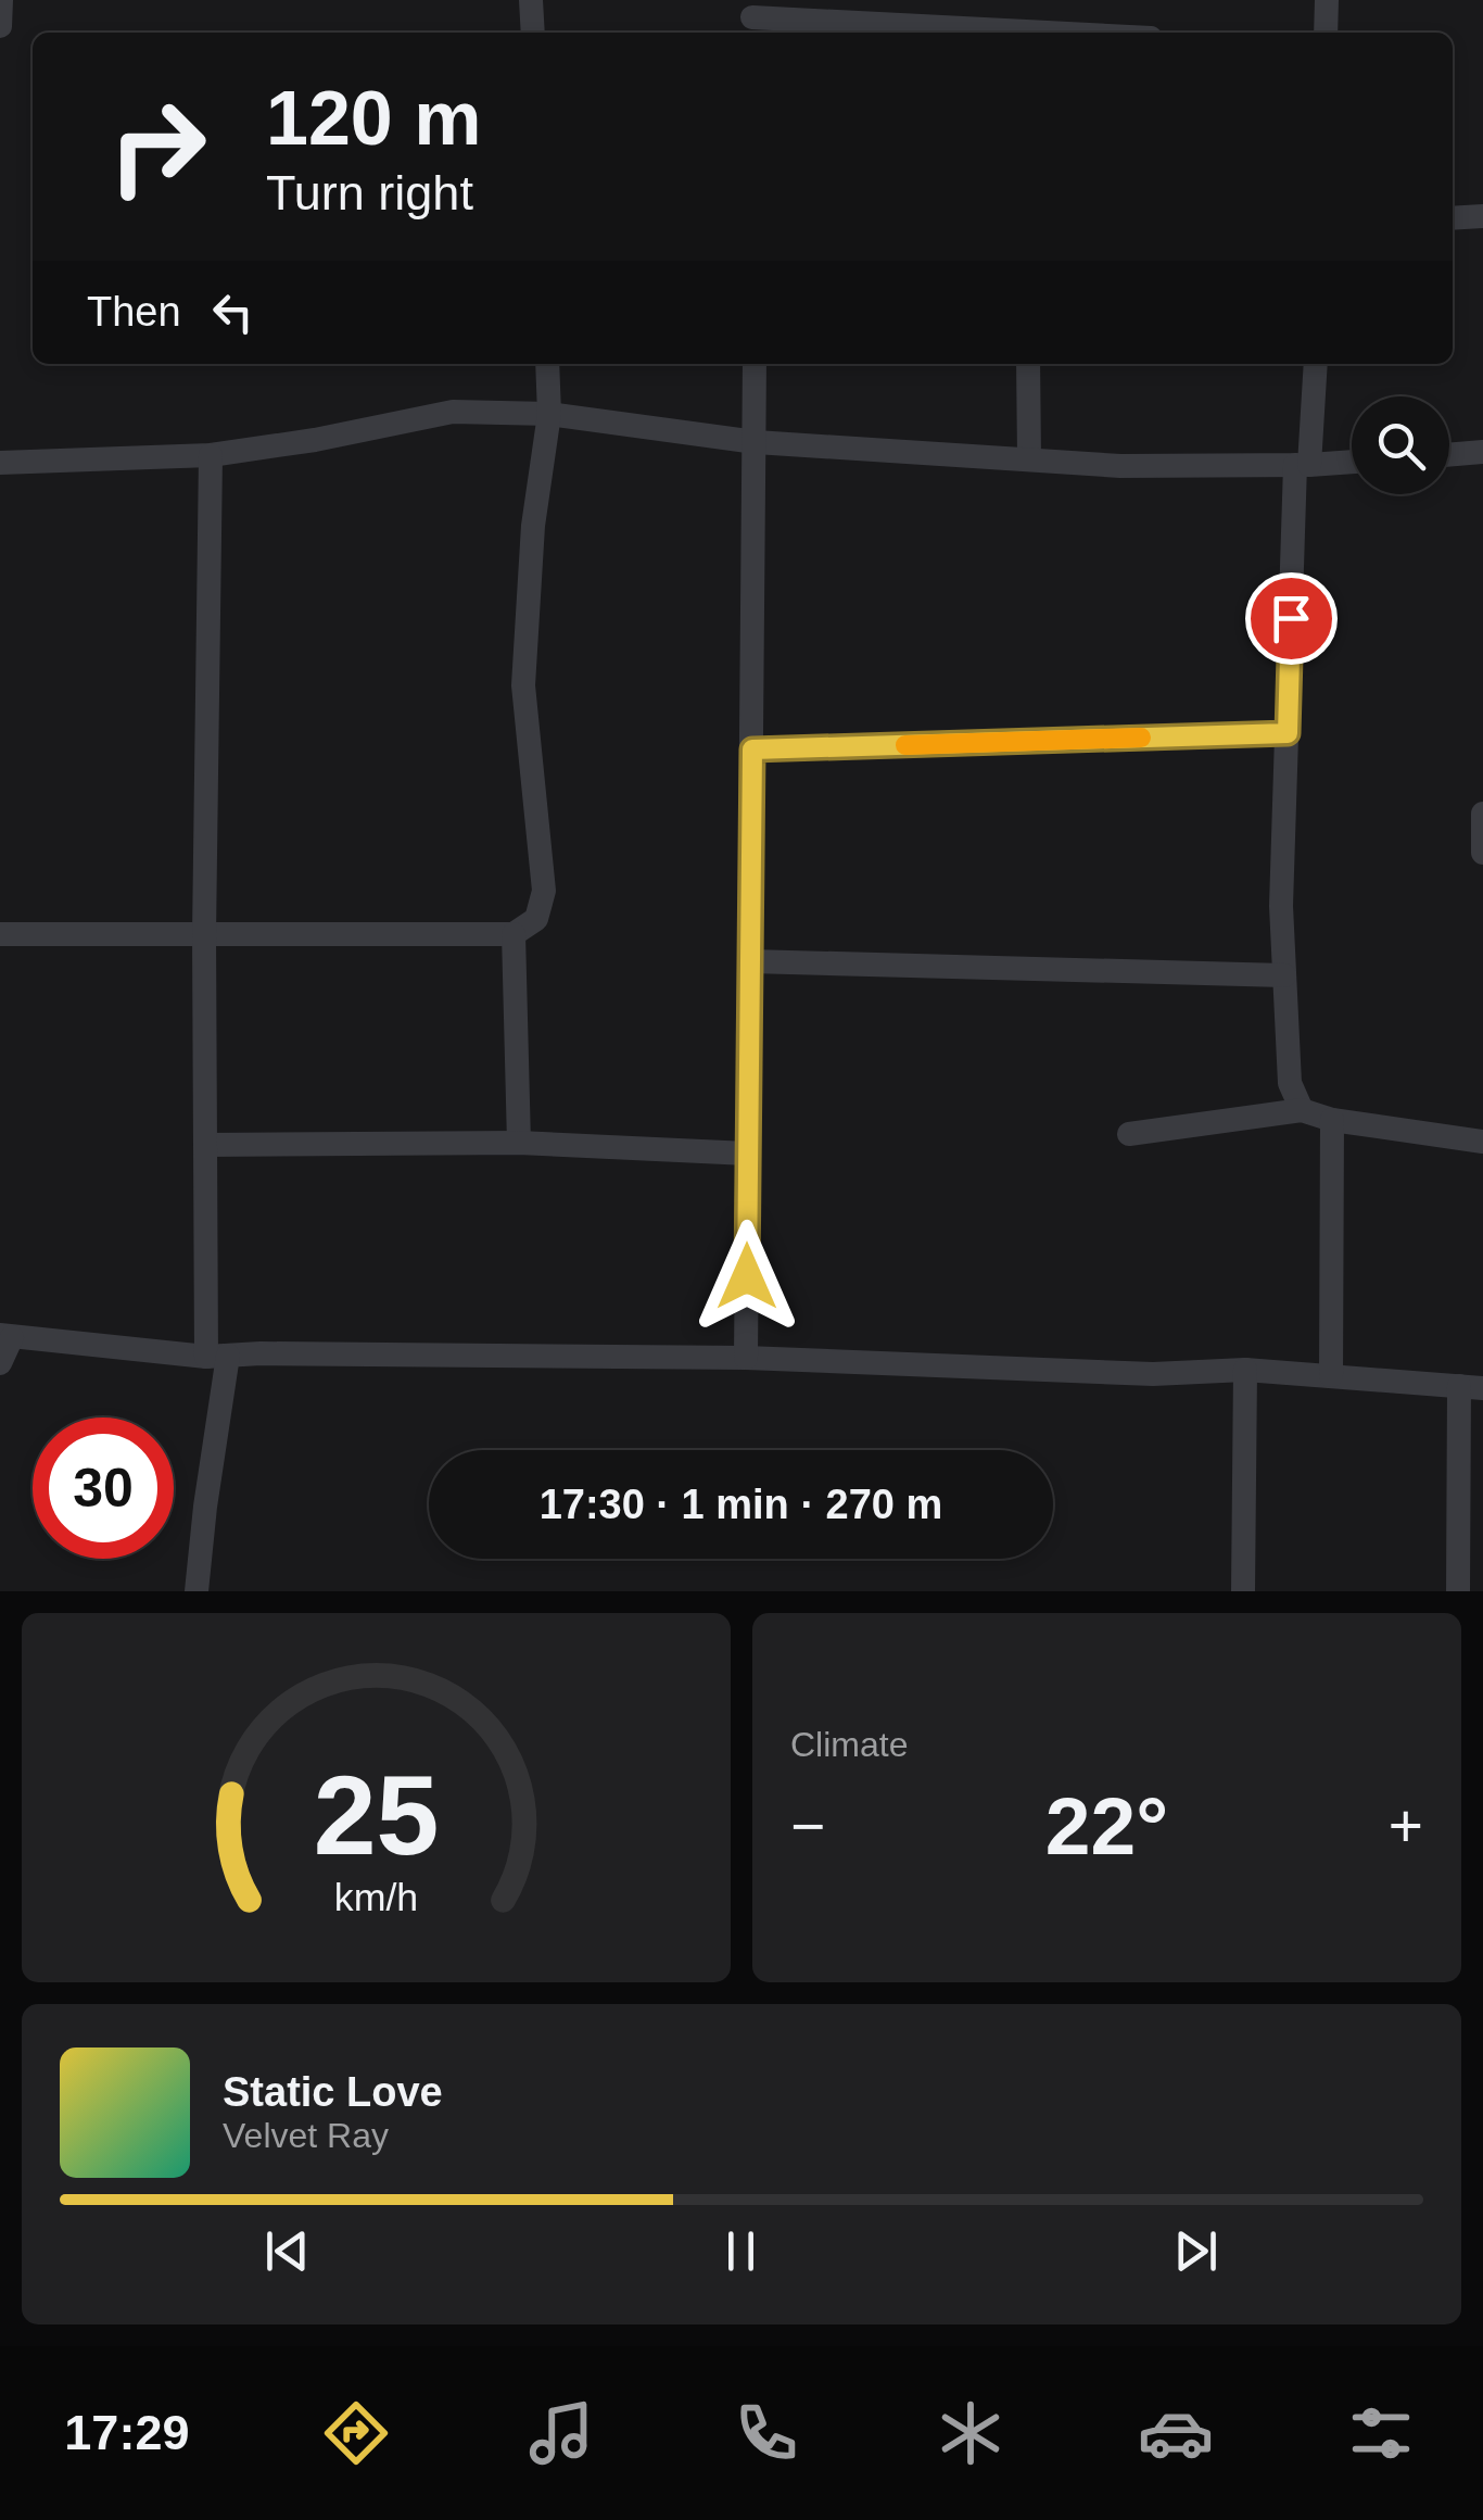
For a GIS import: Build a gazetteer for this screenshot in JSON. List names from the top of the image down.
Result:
{
  "page": {
    "turn": ["120 m", "Turn right"],
    "then": "Then",
    "limit": "30",
    "trip": "17:30 · 1 min · 270 m",
    "tile": "Climate",
    "heat": ["−", "22°", "+"],
    "song": ["Static Love", "Velvet Ray"],
    "tabs": "17:29",
    "gauge": ["25", "km/h"]
  }
}
